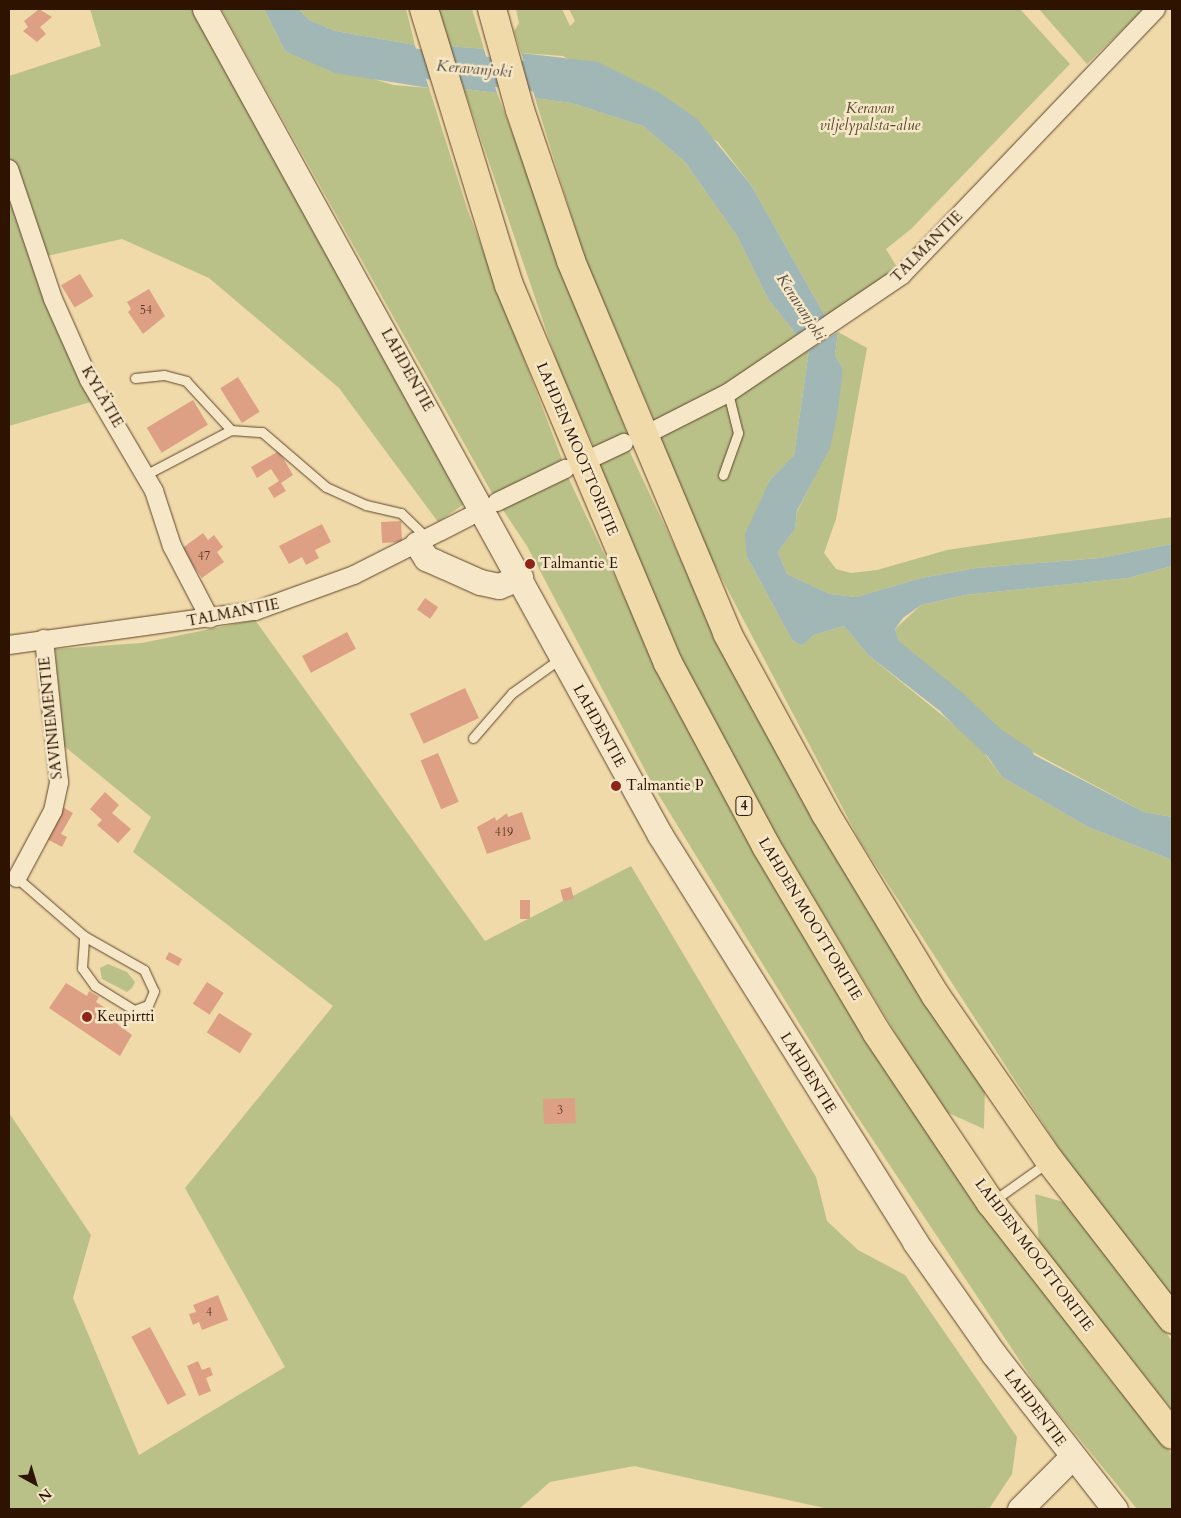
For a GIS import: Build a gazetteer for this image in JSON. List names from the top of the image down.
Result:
{
  "streets": {
    "highway": ["LAHDEN MOOTTORITIE", "4"],
    "main road": ["LAHDENTIE"],
    "street": ["TALMANTIE", "KYLÄTIE", "SAVINIEMENTIE"]
  },
  "crossings": [
    ["TALMANTIE", "KYLÄTIE"],
    ["TALMANTIE", "SAVINIEMENTIE"]
  ],
  "water": ["Keravanjoki"],
  "parks": ["Keravan viljelypalsta-alue"],
  "places": ["Talmantie E", "Talmantie P", "Keupirtti"],
  "house_numbers": [
    "54",
    "47",
    "419",
    "3",
    "4"
  ],
  "north": "bottom right"
}
